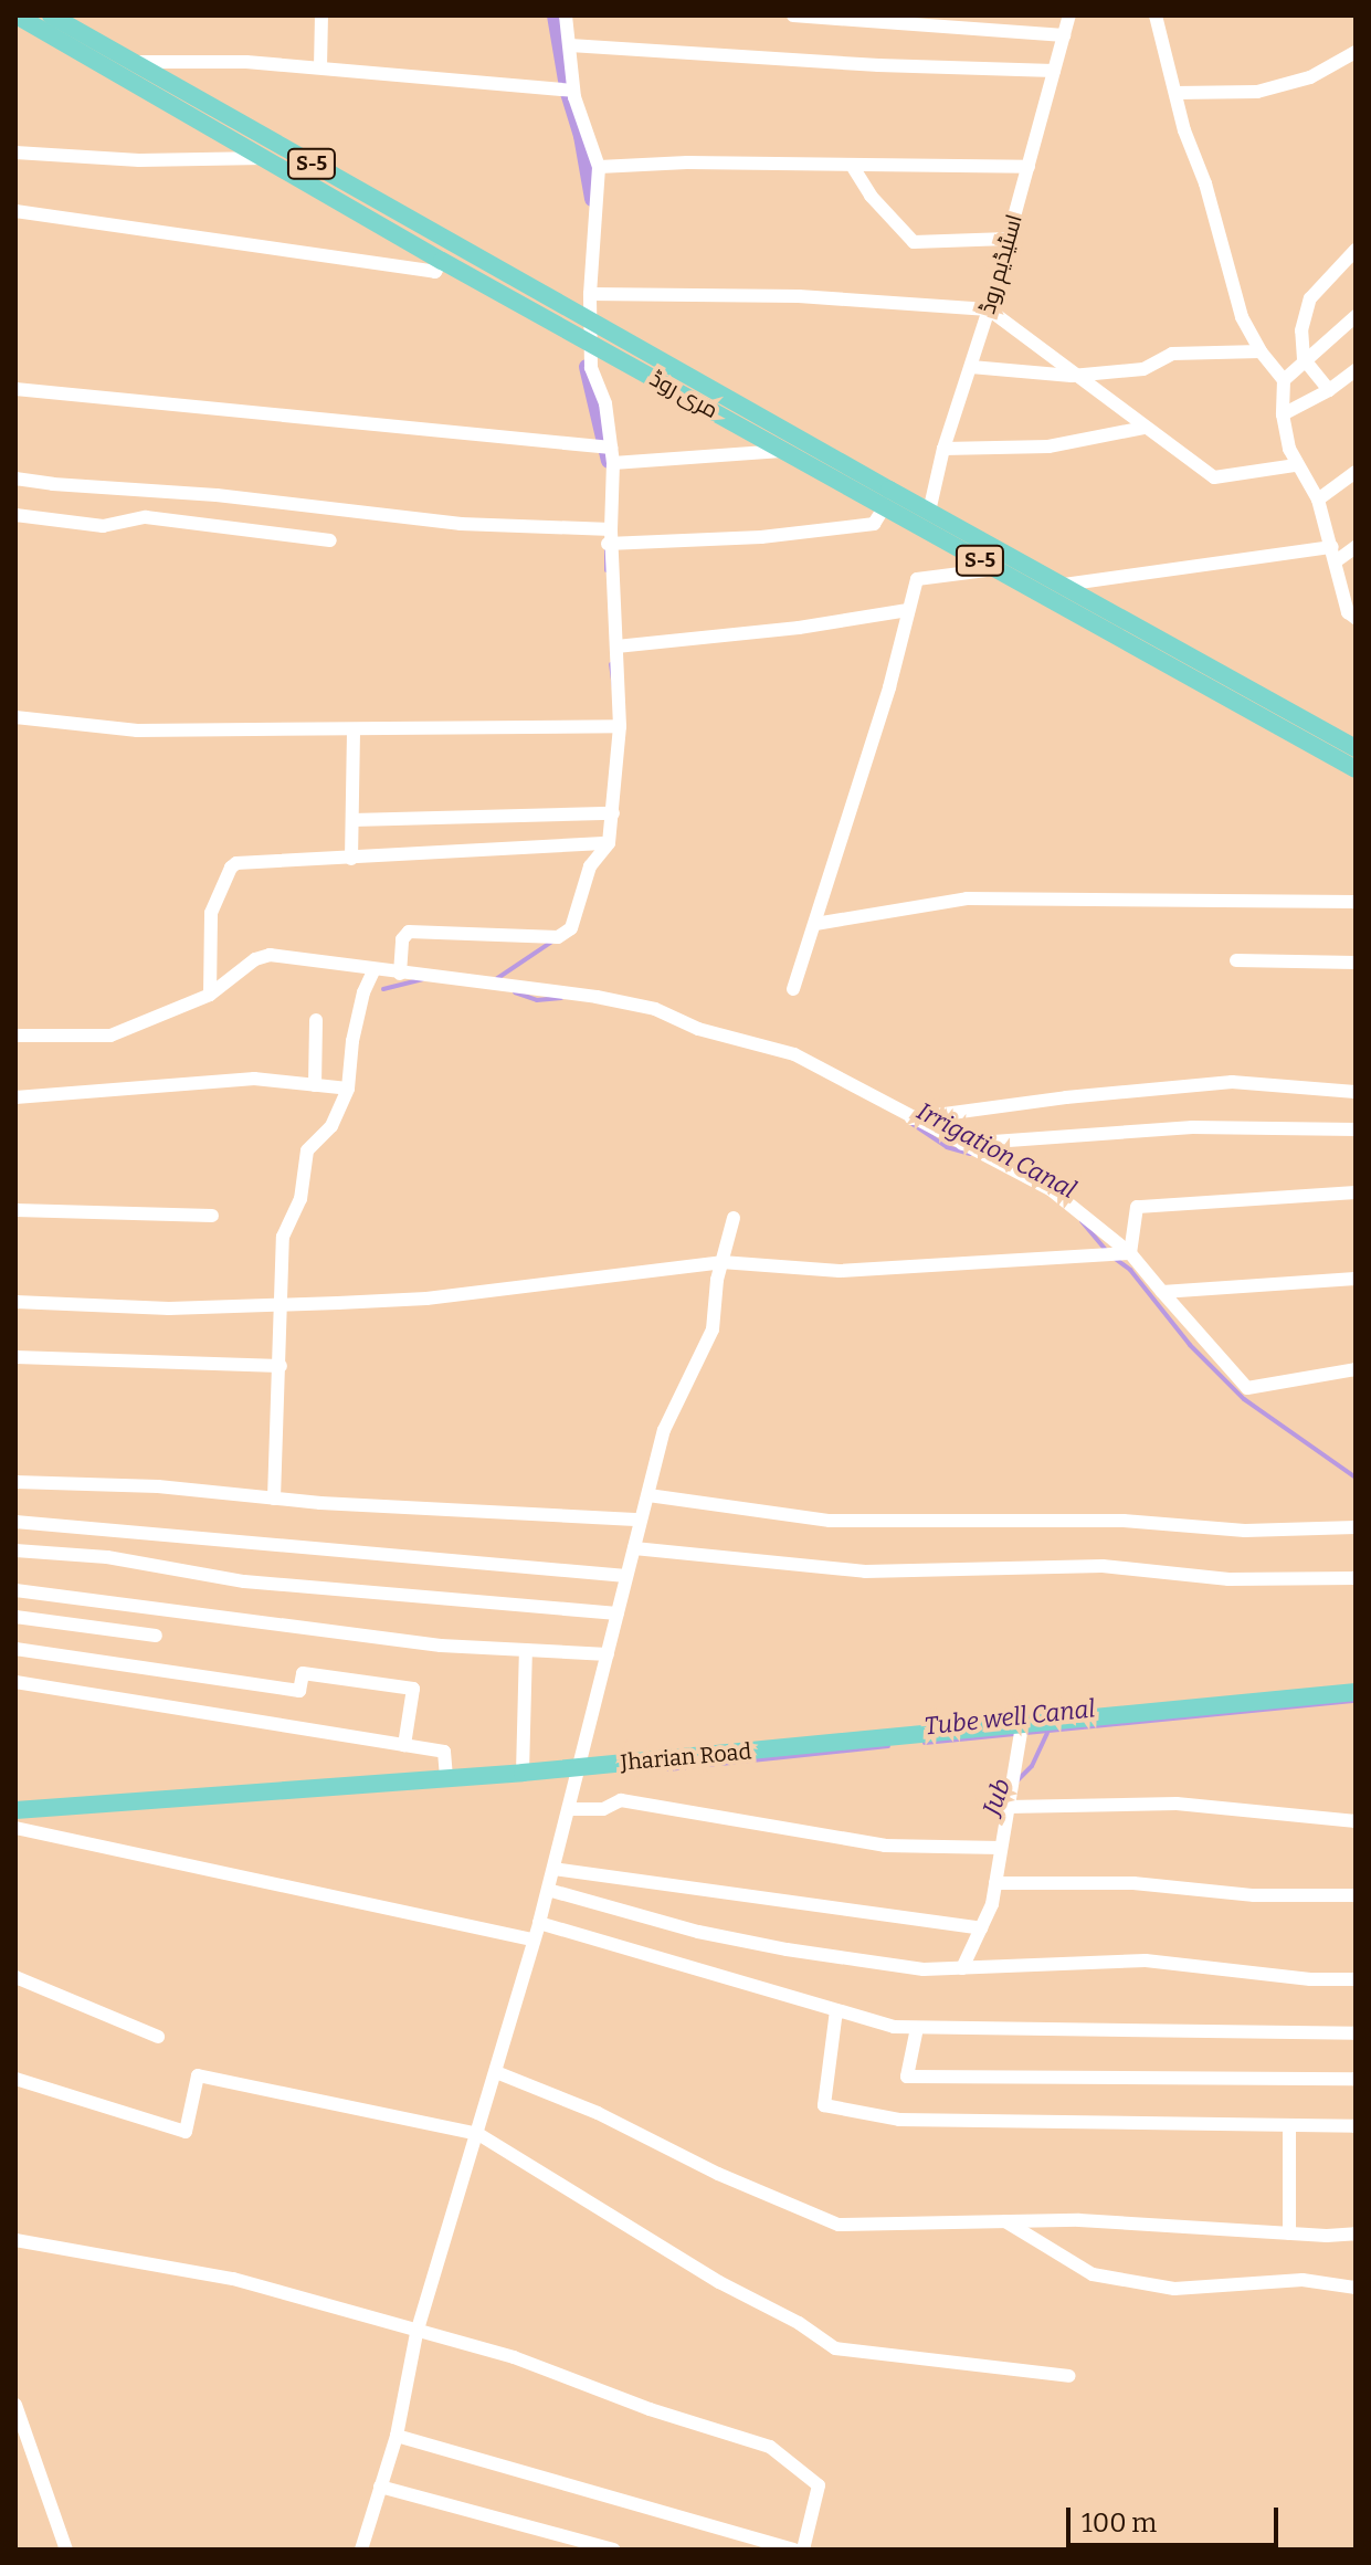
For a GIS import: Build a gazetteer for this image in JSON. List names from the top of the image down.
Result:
{
  "streets": {
    "main road": ["S-5", "مری روڈ", "Jharian Road"],
    "street": ["اسٹیڈیم روڈ"]
  },
  "crossings": [
    ["اسٹیڈیم روڈ", "مری روڈ"]
  ],
  "water": ["Irrigation Canal", "Tube well Canal", "Jub"],
  "scale_bar": "100 m"
}
